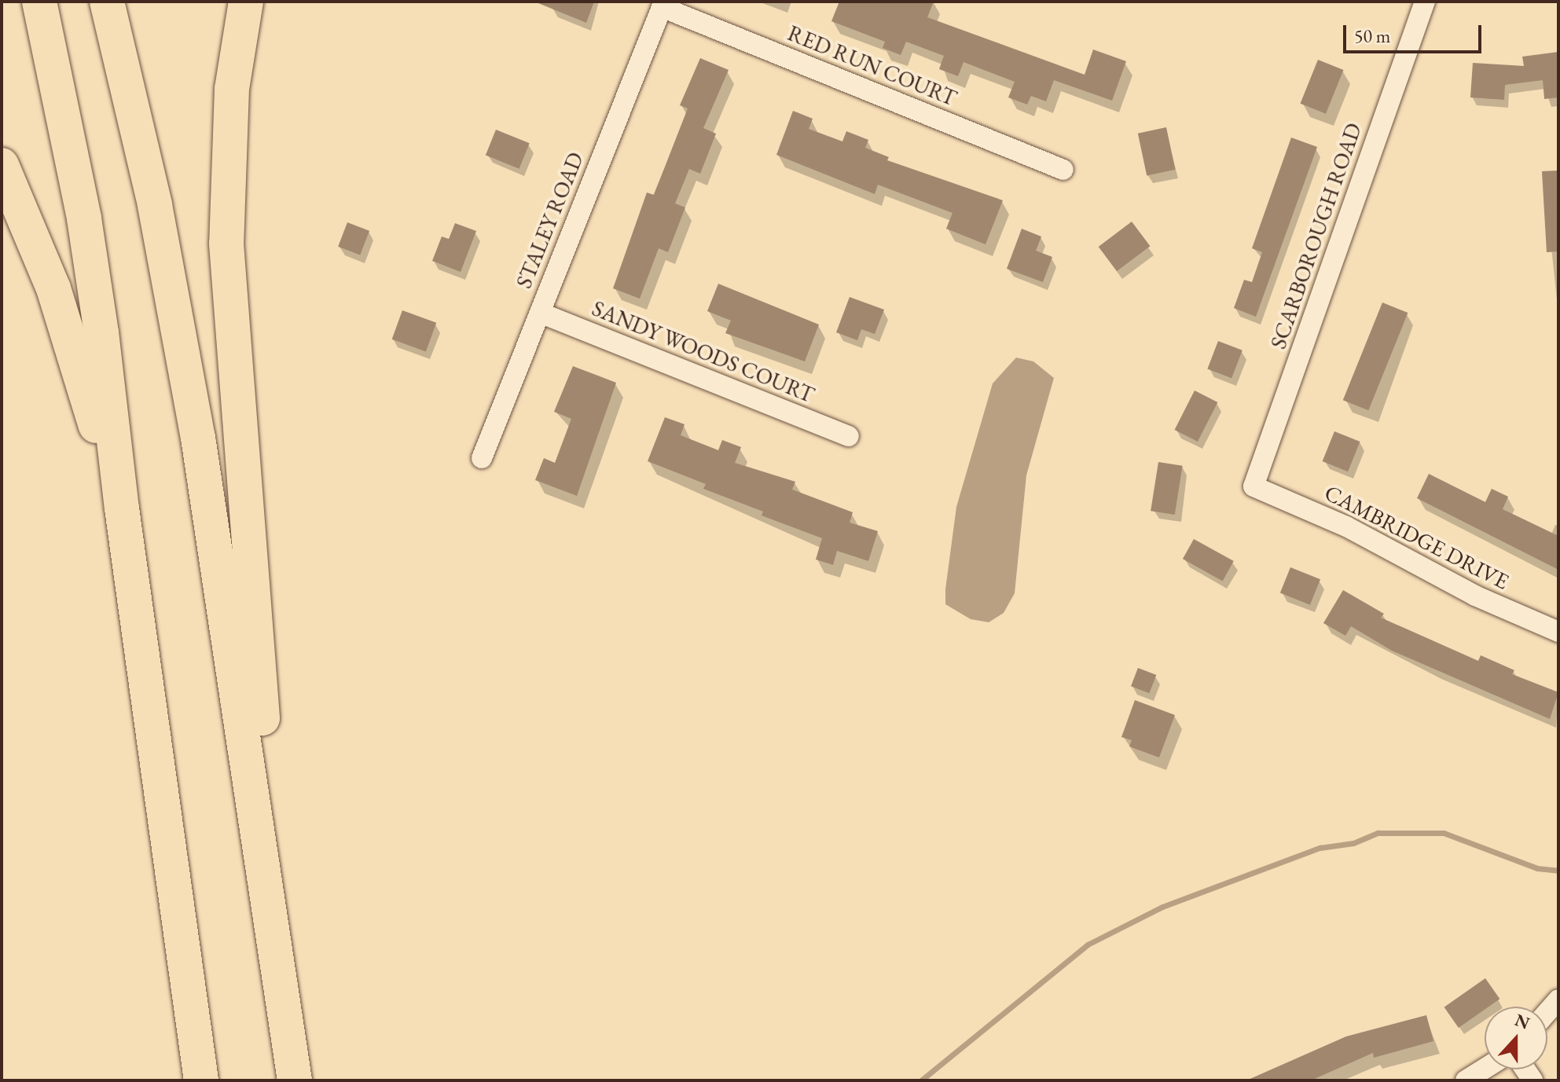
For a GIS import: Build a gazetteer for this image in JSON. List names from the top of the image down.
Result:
{
  "streets": {
    "street": [
      "RED RUN COURT",
      "STALEY ROAD",
      "SCARBOROUGH ROAD",
      "SANDY WOODS COURT",
      "CAMBRIDGE DRIVE"
    ]
  },
  "crossings": [
    ["RED RUN COURT", "STALEY ROAD"],
    ["STALEY ROAD", "SANDY WOODS COURT"],
    ["SCARBOROUGH ROAD", "CAMBRIDGE DRIVE"]
  ],
  "scale_bar": "50 m",
  "north": "top"
}
